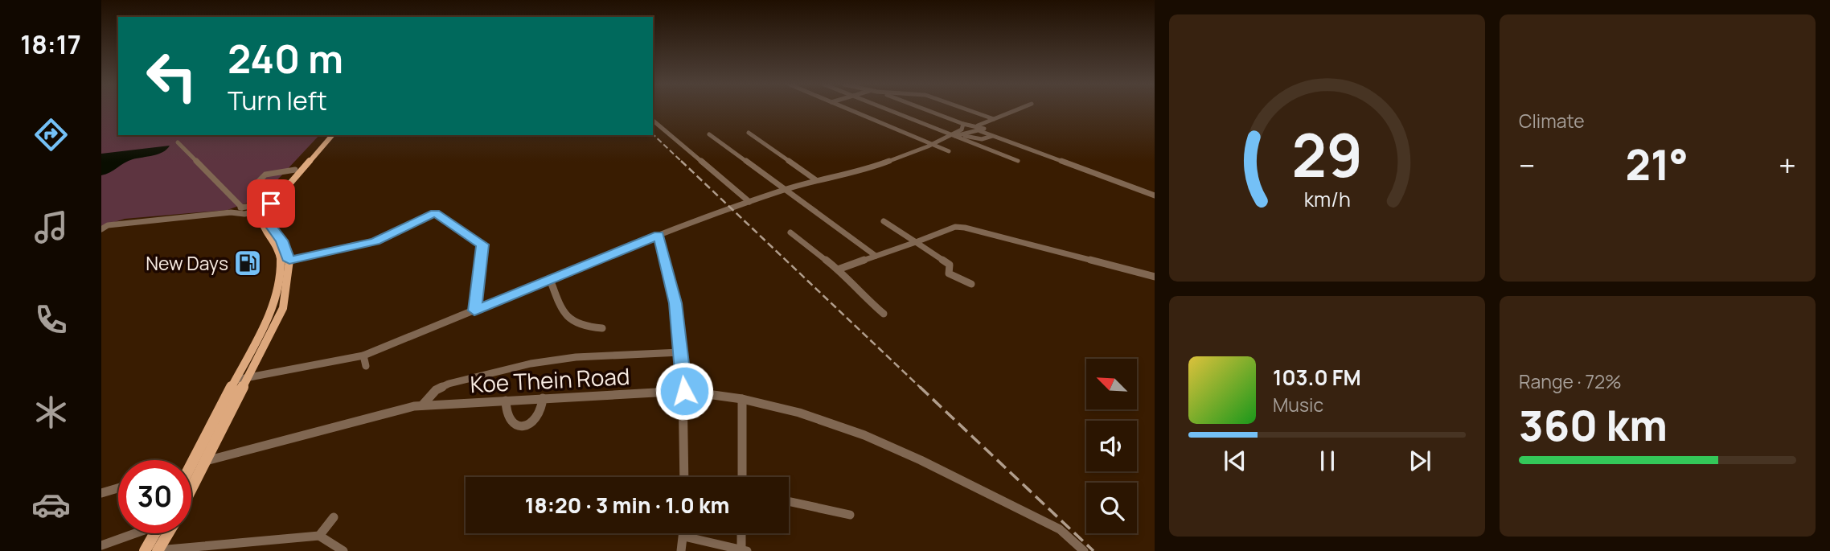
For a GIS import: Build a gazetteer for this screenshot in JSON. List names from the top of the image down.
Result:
{
  "streets": {
    "street": ["Koe Thein Road"]
  },
  "places": {
    "fuel station": ["New Days"]
  },
  "north": "top left",
  "page": {
    "tabs": "18:17",
    "tile": [
      "Climate",
      ["Range · 72%", "360 km"]
    ],
    "turn": ["240 m", "Turn left"],
    "heat": ["−", "21°", "+"],
    "song": ["103.0 FM", "Music"],
    "limit": "30",
    "trip": "18:20 · 3 min · 1.0 km",
    "gauge": ["29", "km/h"]
  }
}
